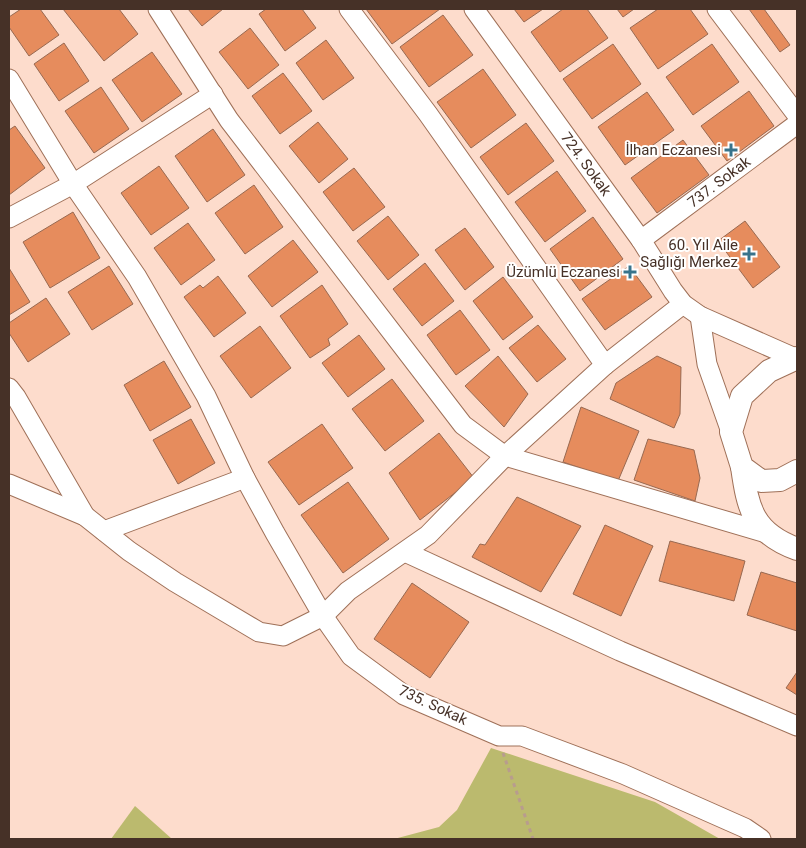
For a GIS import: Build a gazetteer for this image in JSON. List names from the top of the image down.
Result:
{
  "streets": {
    "street": ["724. Sokak", "737. Sokak", "735. Sokak"]
  },
  "crossings": [
    ["724. Sokak", "737. Sokak"]
  ],
  "places": {
    "health": ["İlhan Eczanesi", "60. Yıl Aile Sağlığı Merkez", "Üzümlü Eczanesi"]
  }
}
